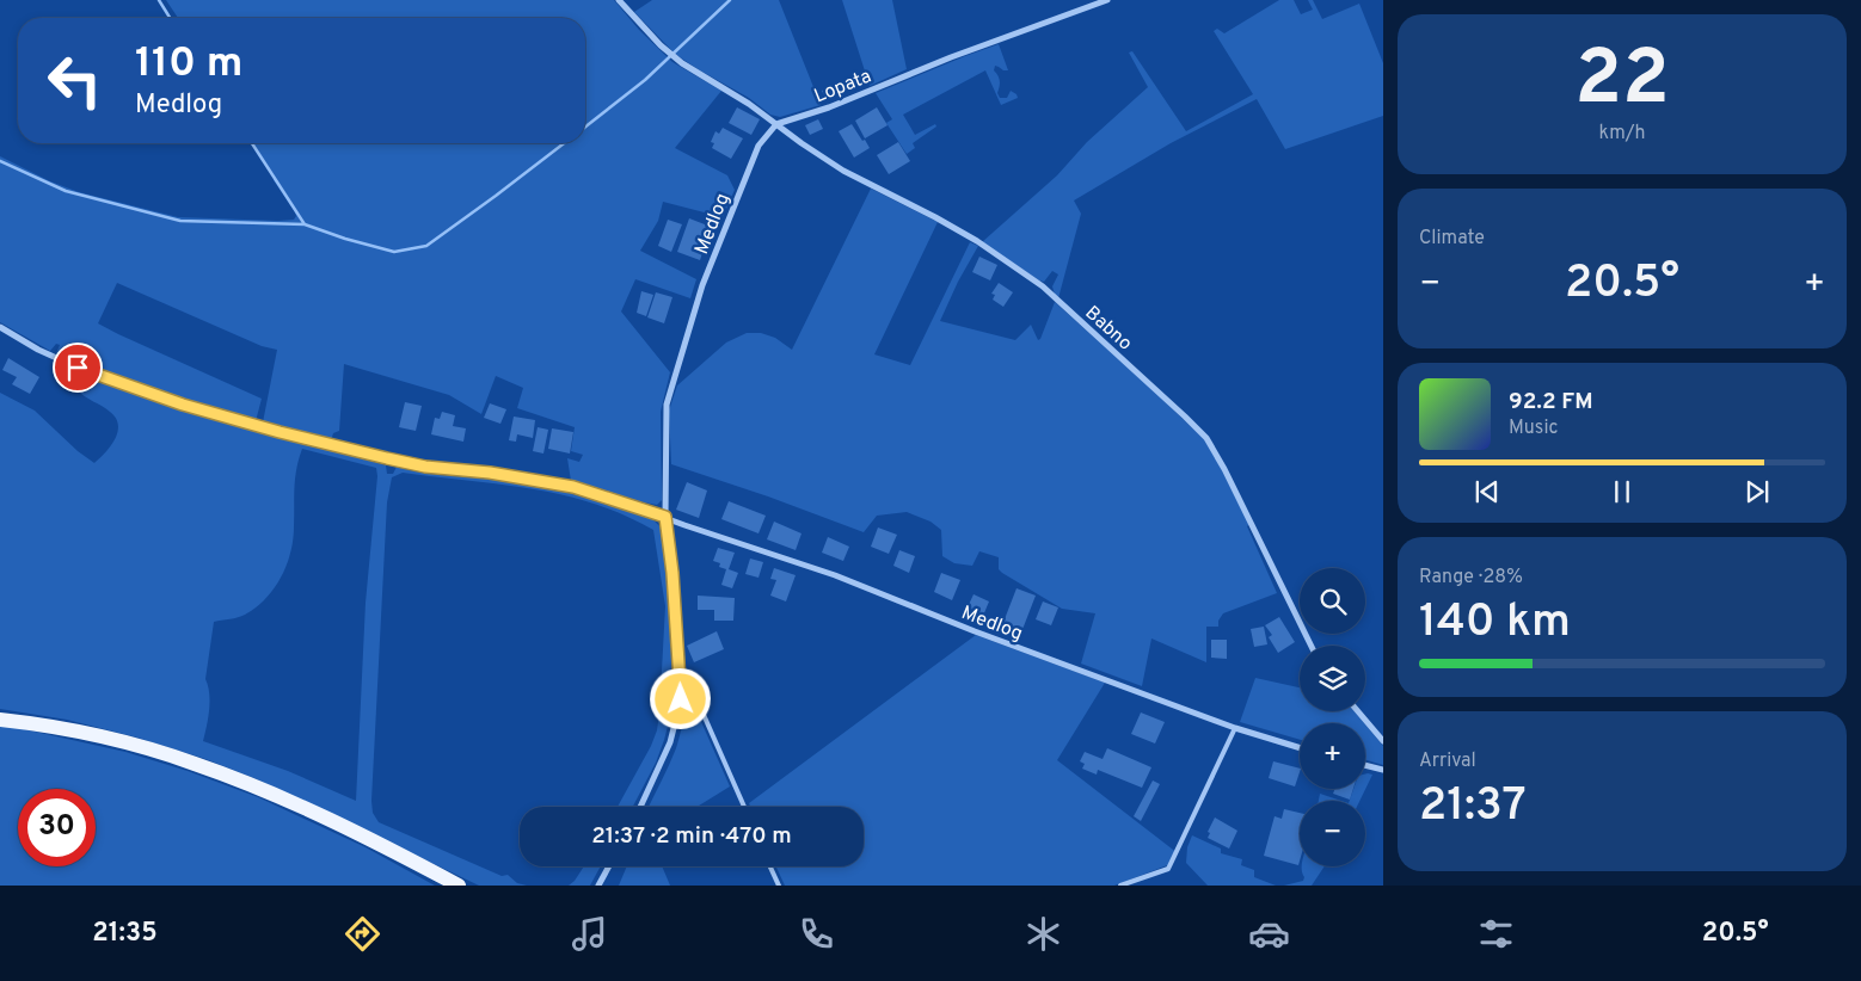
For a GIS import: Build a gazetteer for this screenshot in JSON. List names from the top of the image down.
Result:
{
  "streets": {
    "street": ["Lopata", "Medlog", "Babno"]
  },
  "crossings": [
    ["Lopata", "Medlog"],
    ["Lopata", "Babno"],
    ["Medlog", "Babno"]
  ],
  "page": {
    "tile": [
      ["22", "km/h"],
      "Climate",
      ["Range · 28%", "140 km"],
      ["Arrival", "21:37"]
    ],
    "turn": ["110 m", "Medlog"],
    "heat": ["−", "20.5°", "+"],
    "song": ["92.2 FM", "Music"],
    "map_buttons": ["+", "−"],
    "limit": "30",
    "trip": "21:37 · 2 min · 470 m",
    "tabs": ["21:35", "20.5°"]
  }
}
